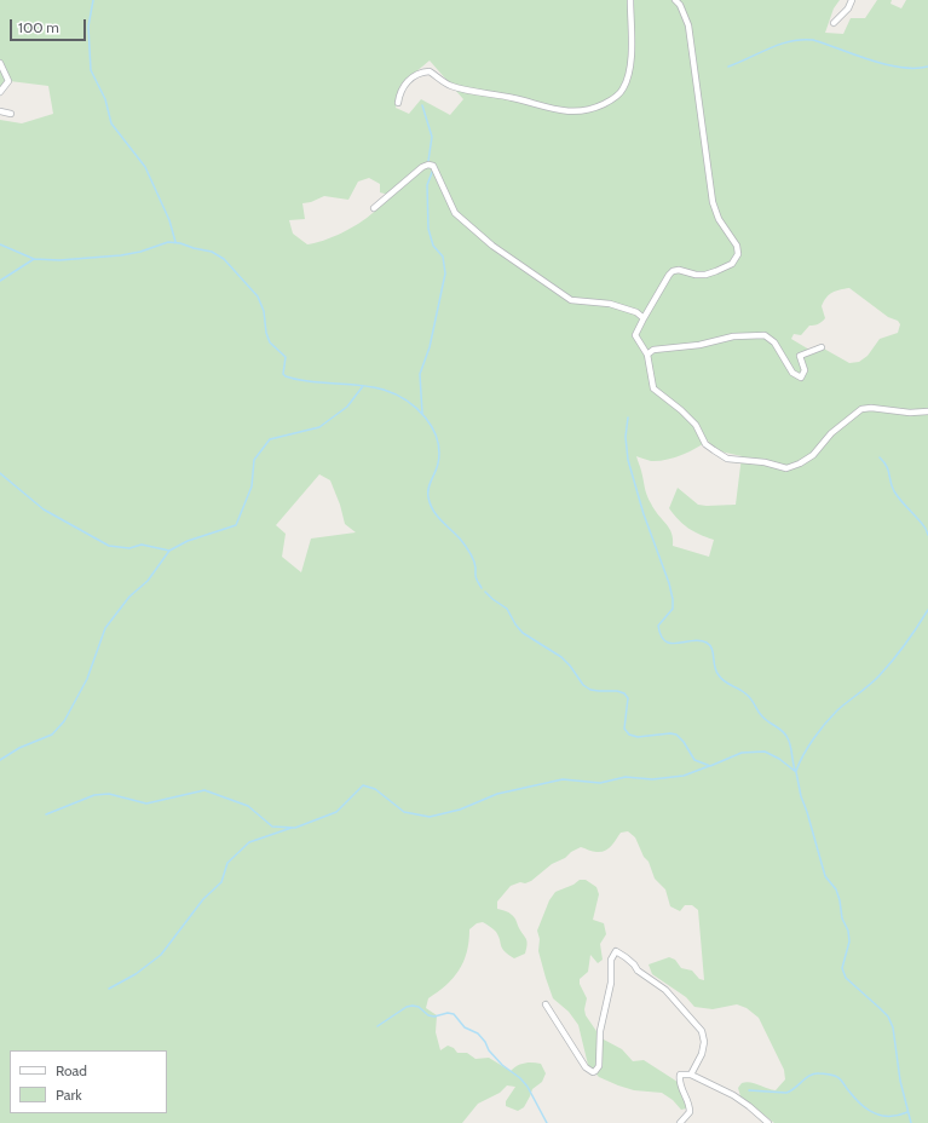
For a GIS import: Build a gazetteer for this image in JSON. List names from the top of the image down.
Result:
{
  "legend": ["Road", "Park"],
  "scale_bar": "100 m"
}
